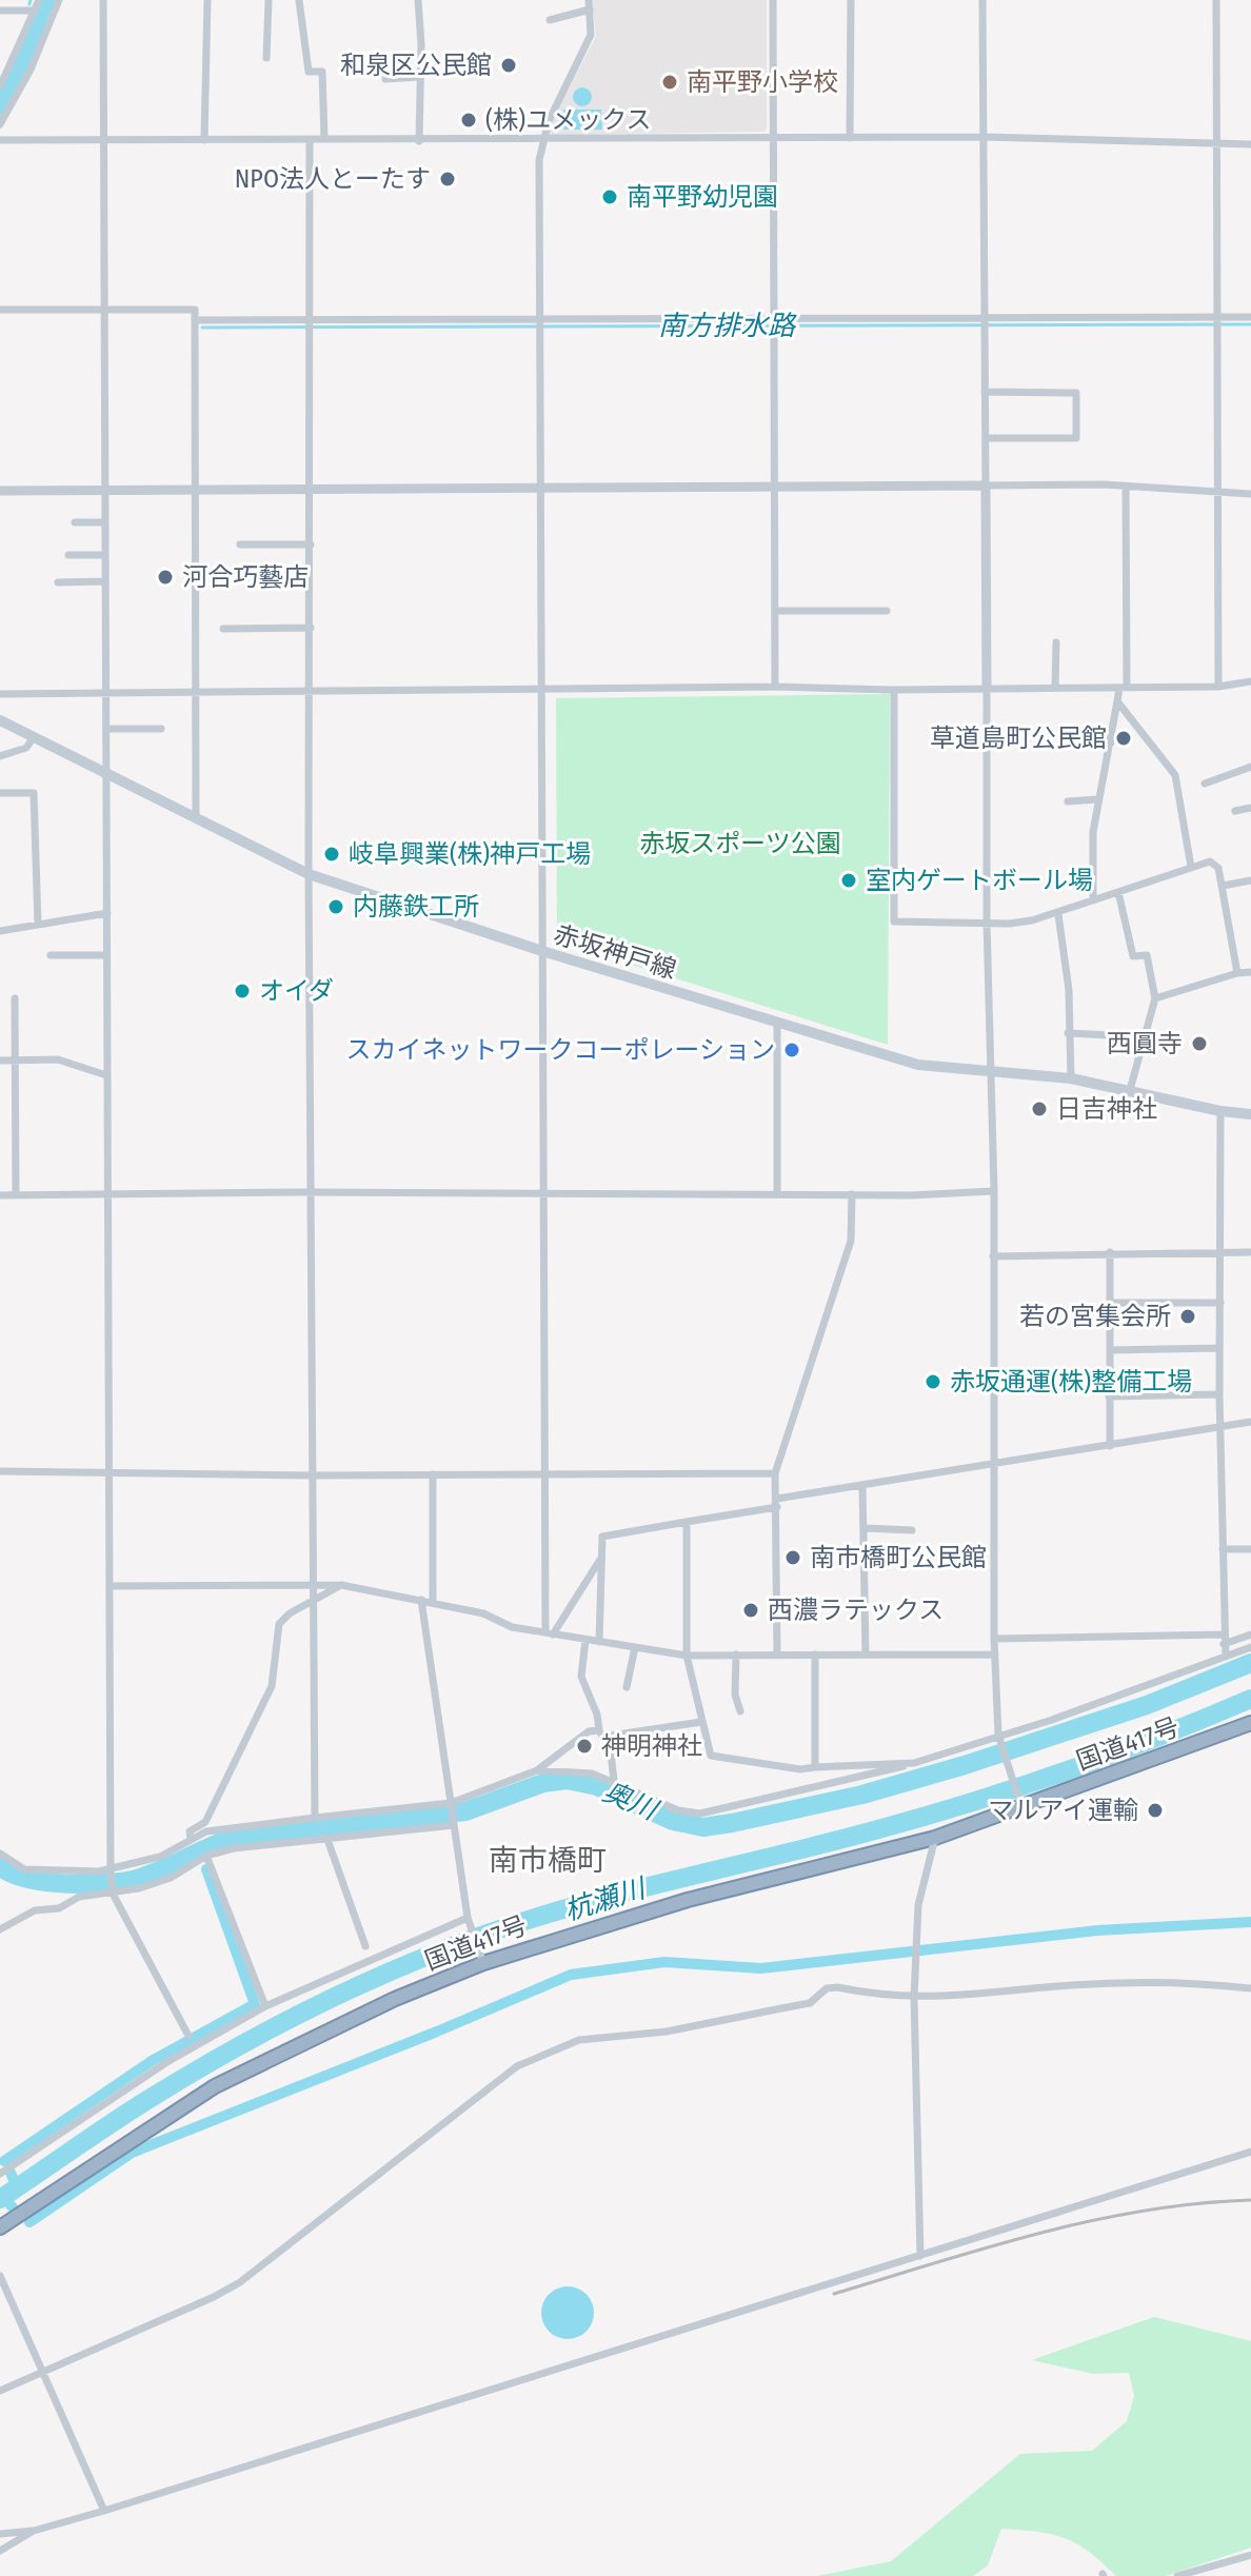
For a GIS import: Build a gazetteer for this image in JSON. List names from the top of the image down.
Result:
{
  "streets": {
    "highway": ["国道417号"],
    "main road": ["赤坂神戸線"]
  },
  "districts": ["南市橋町"],
  "water": ["南方排水路", "奥川", "杭瀬川"],
  "parks": ["赤坂スポーツ公園"],
  "places": [
    "和泉区公民館",
    "南平野小学校",
    "(株)ユメックス",
    "NPO法人とーたす",
    "南平野幼児園",
    "河合巧藝店",
    "草道島町公民館",
    "岐阜興業(株)神戸工場",
    "室内ゲートボール場",
    "内藤鉄工所",
    "オイダ",
    "西圓寺",
    "スカイネットワークコーポレーション",
    "日吉神社",
    "若の宮集会所",
    "赤坂通運(株)整備工場",
    "南市橋町公民館",
    "西濃ラテックス",
    "神明神社",
    "マルアイ運輸"
  ]
}
